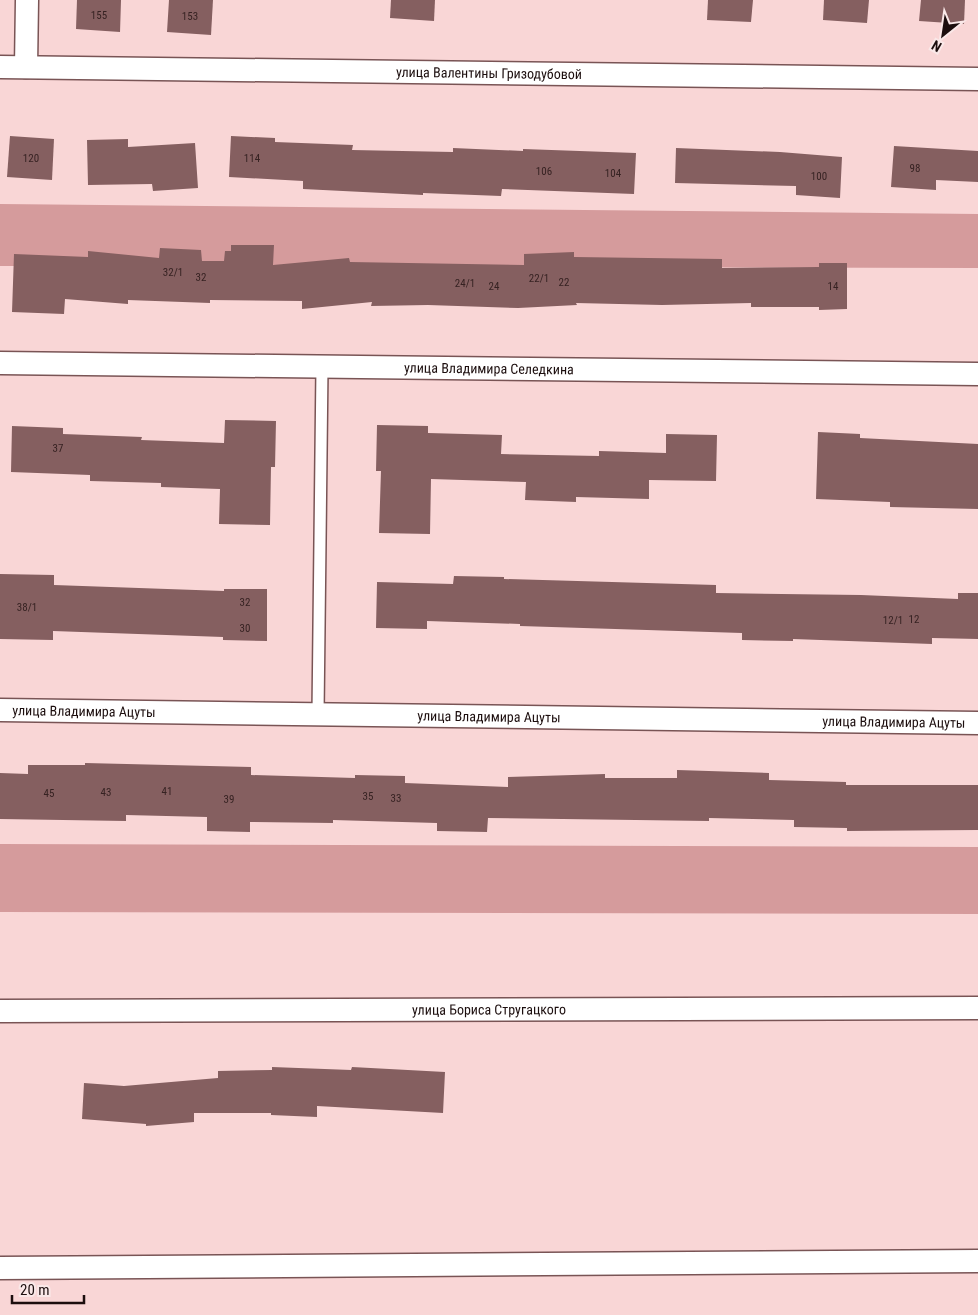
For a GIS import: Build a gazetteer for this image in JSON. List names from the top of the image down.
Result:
{
  "streets": {
    "street": [
      "улица Валентины Гризодубовой",
      "улица Владимира Селедкина",
      "улица Владимира Ацуты",
      "улица Бориса Стругацкого"
    ]
  },
  "house_numbers": [
    "155",
    "153",
    "120",
    "114",
    "98",
    "106",
    "104",
    "100",
    "32/1",
    "32",
    "22/1",
    "22",
    "24/1",
    "24",
    "14",
    "37",
    "32",
    "38/1",
    "12",
    "12/1",
    "30",
    "41",
    "43",
    "45",
    "35",
    "33",
    "39"
  ],
  "scale_bar": "20 m",
  "north": "bottom left"
}
